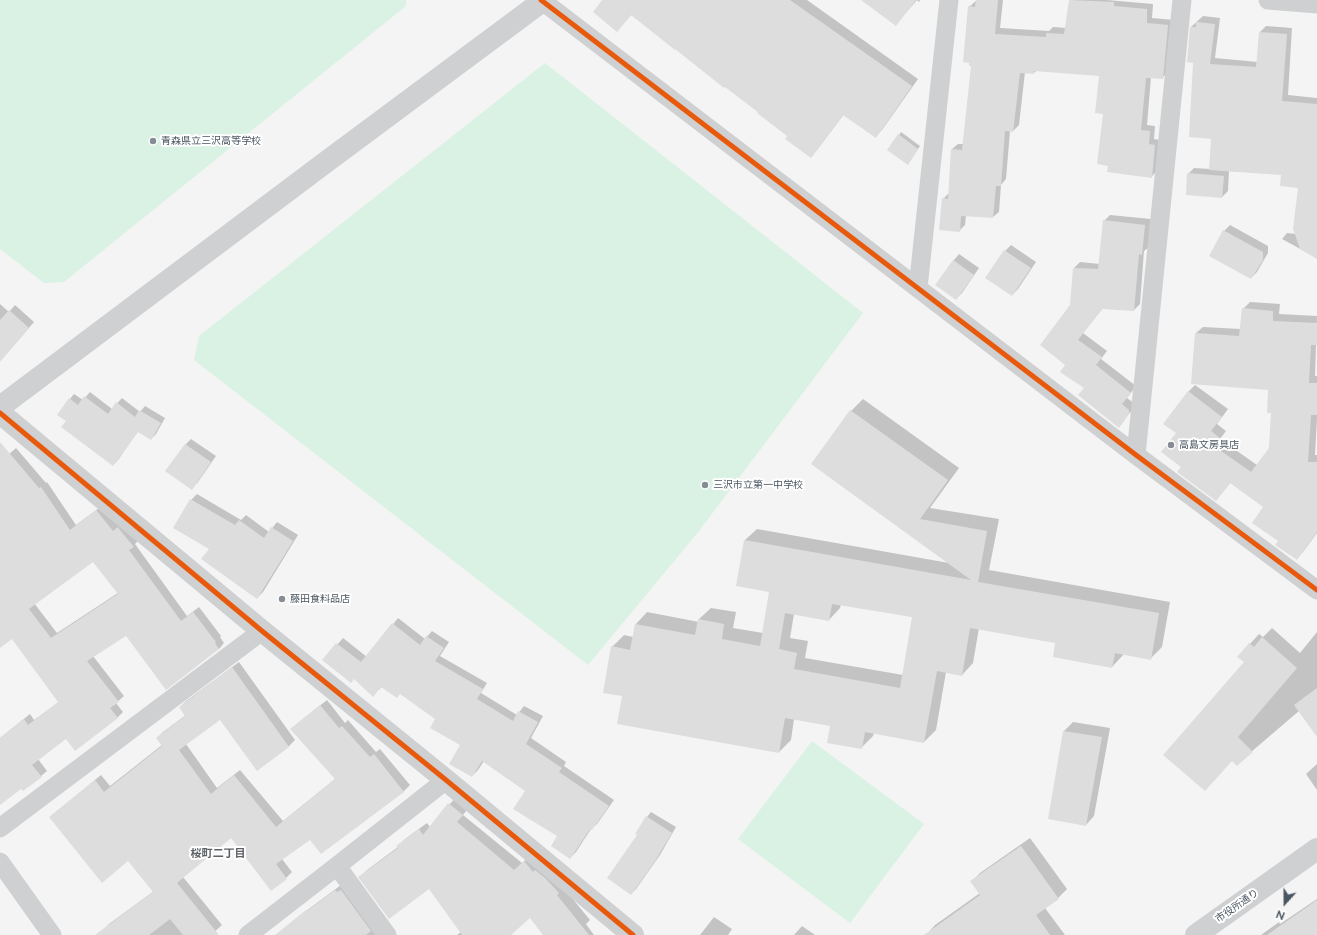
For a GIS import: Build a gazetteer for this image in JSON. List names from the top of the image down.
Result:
{
  "streets": {
    "street": ["市役所通り"]
  },
  "districts": ["桜町二丁目"],
  "places": [
    "青森県立三沢高等学校",
    "高島文房具店",
    "三沢市立第一中学校",
    "藤田食料品店"
  ],
  "north": "bottom"
}
